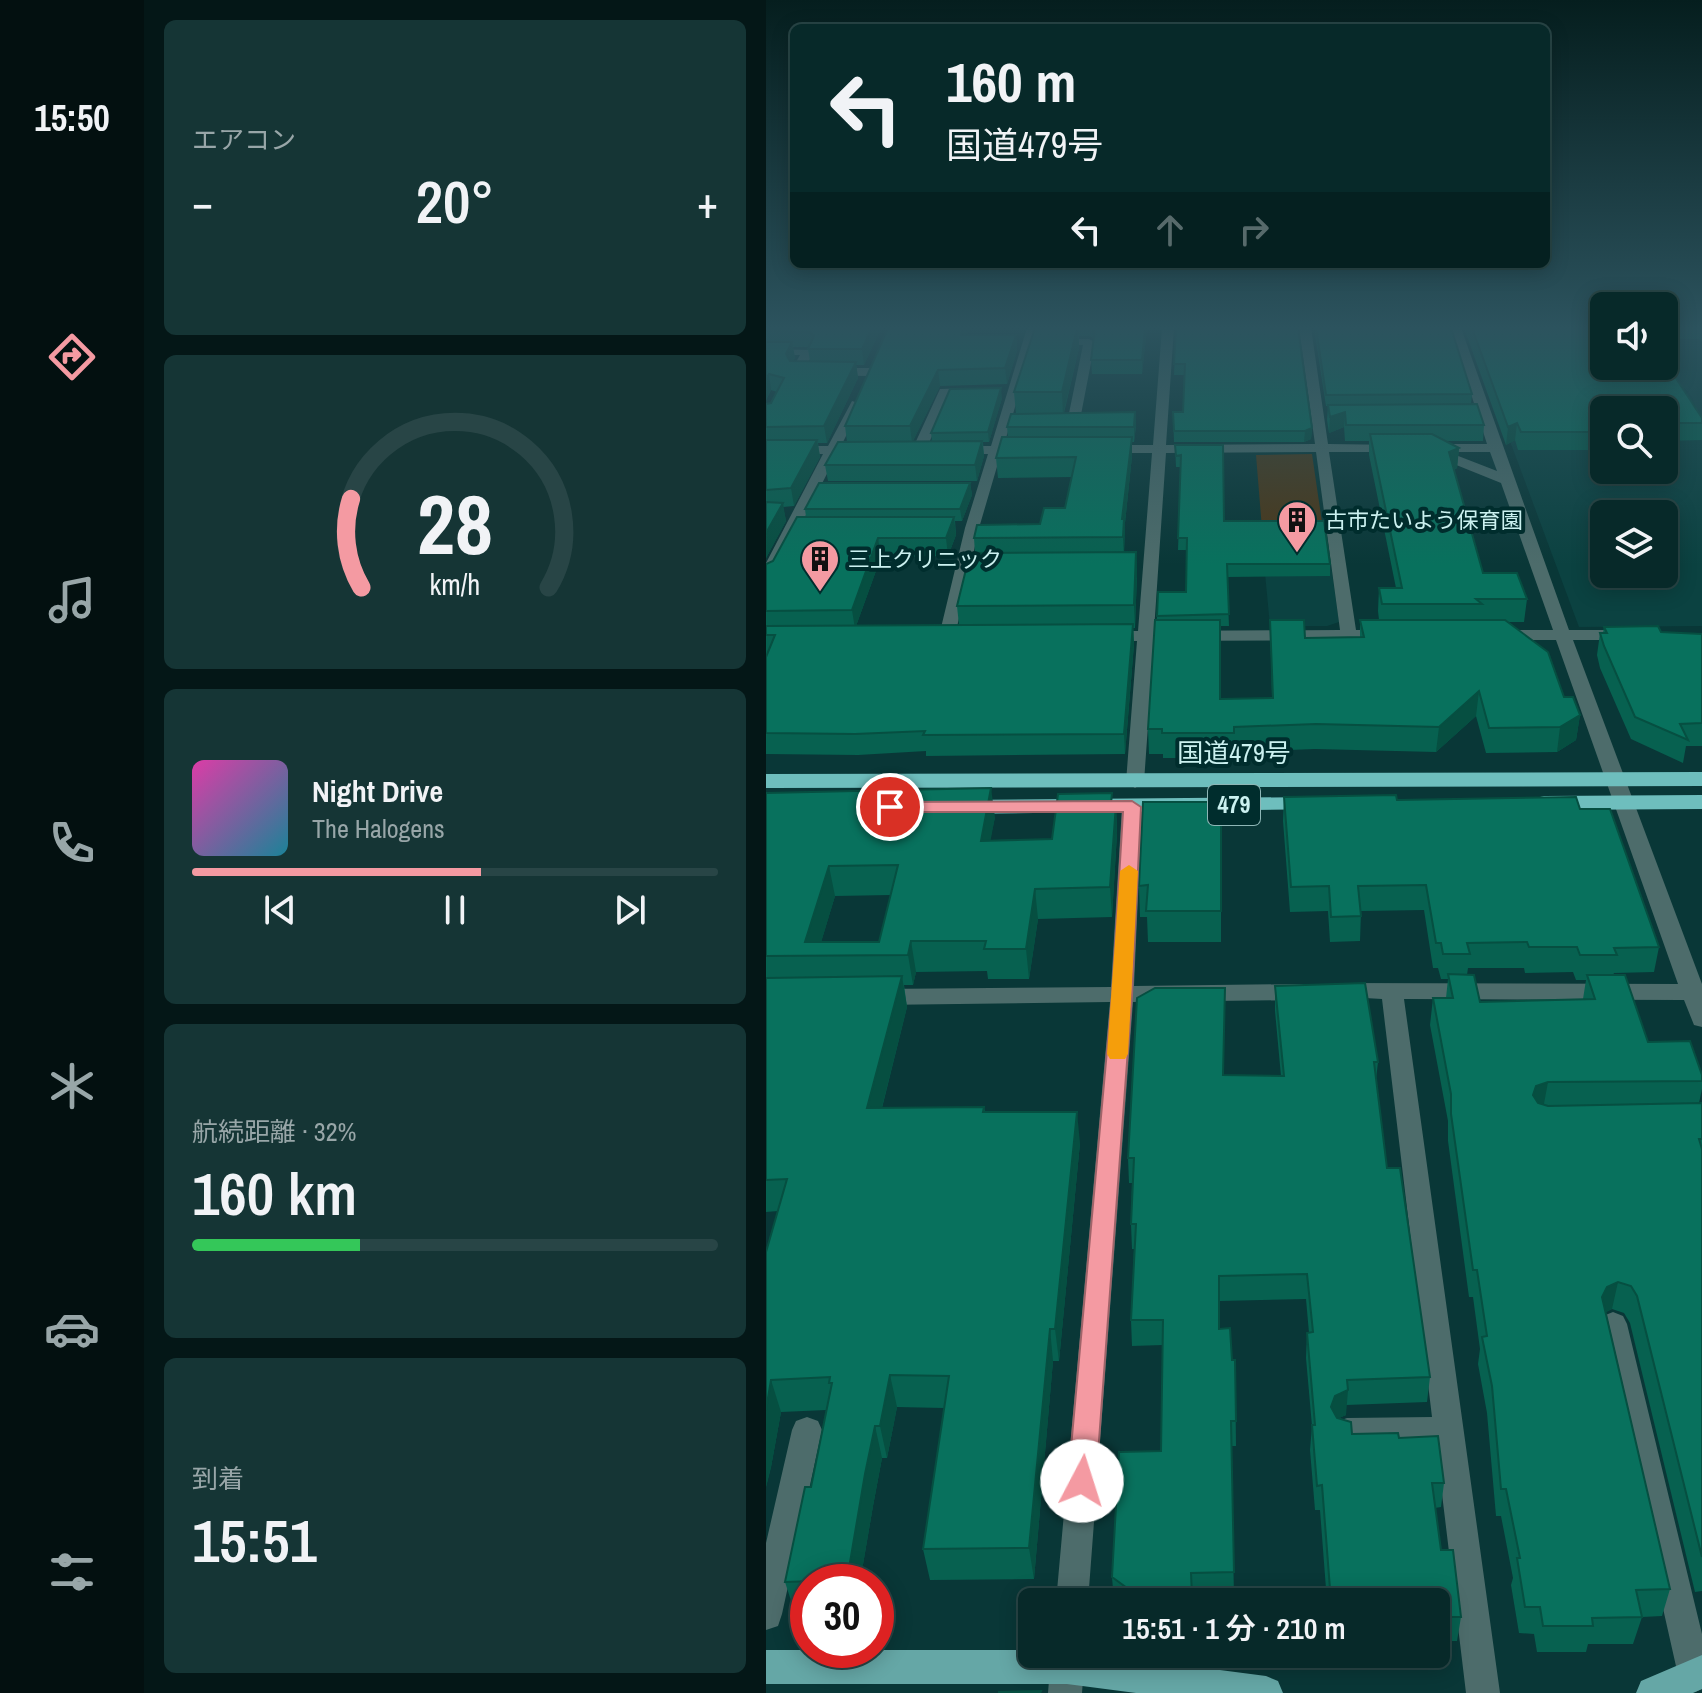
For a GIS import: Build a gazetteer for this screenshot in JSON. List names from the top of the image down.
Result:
{
  "streets": {
    "highway": ["国道479号", "479"]
  },
  "places": {
    "building": ["古市たいよう保育園", "三上クリニック"]
  },
  "page": {
    "tabs": "15:50",
    "tile": [
      "エアコン",
      ["航続距離 · 32%", "160 km"],
      ["到着", "15:51"]
    ],
    "turn": ["160 m", "国道479号"],
    "heat": ["−", "20°", "+"],
    "song": ["Night Drive", "The Halogens"],
    "limit": "30",
    "trip": "15:51 · 1 分 · 210 m",
    "gauge": ["28", "km/h"]
  }
}
